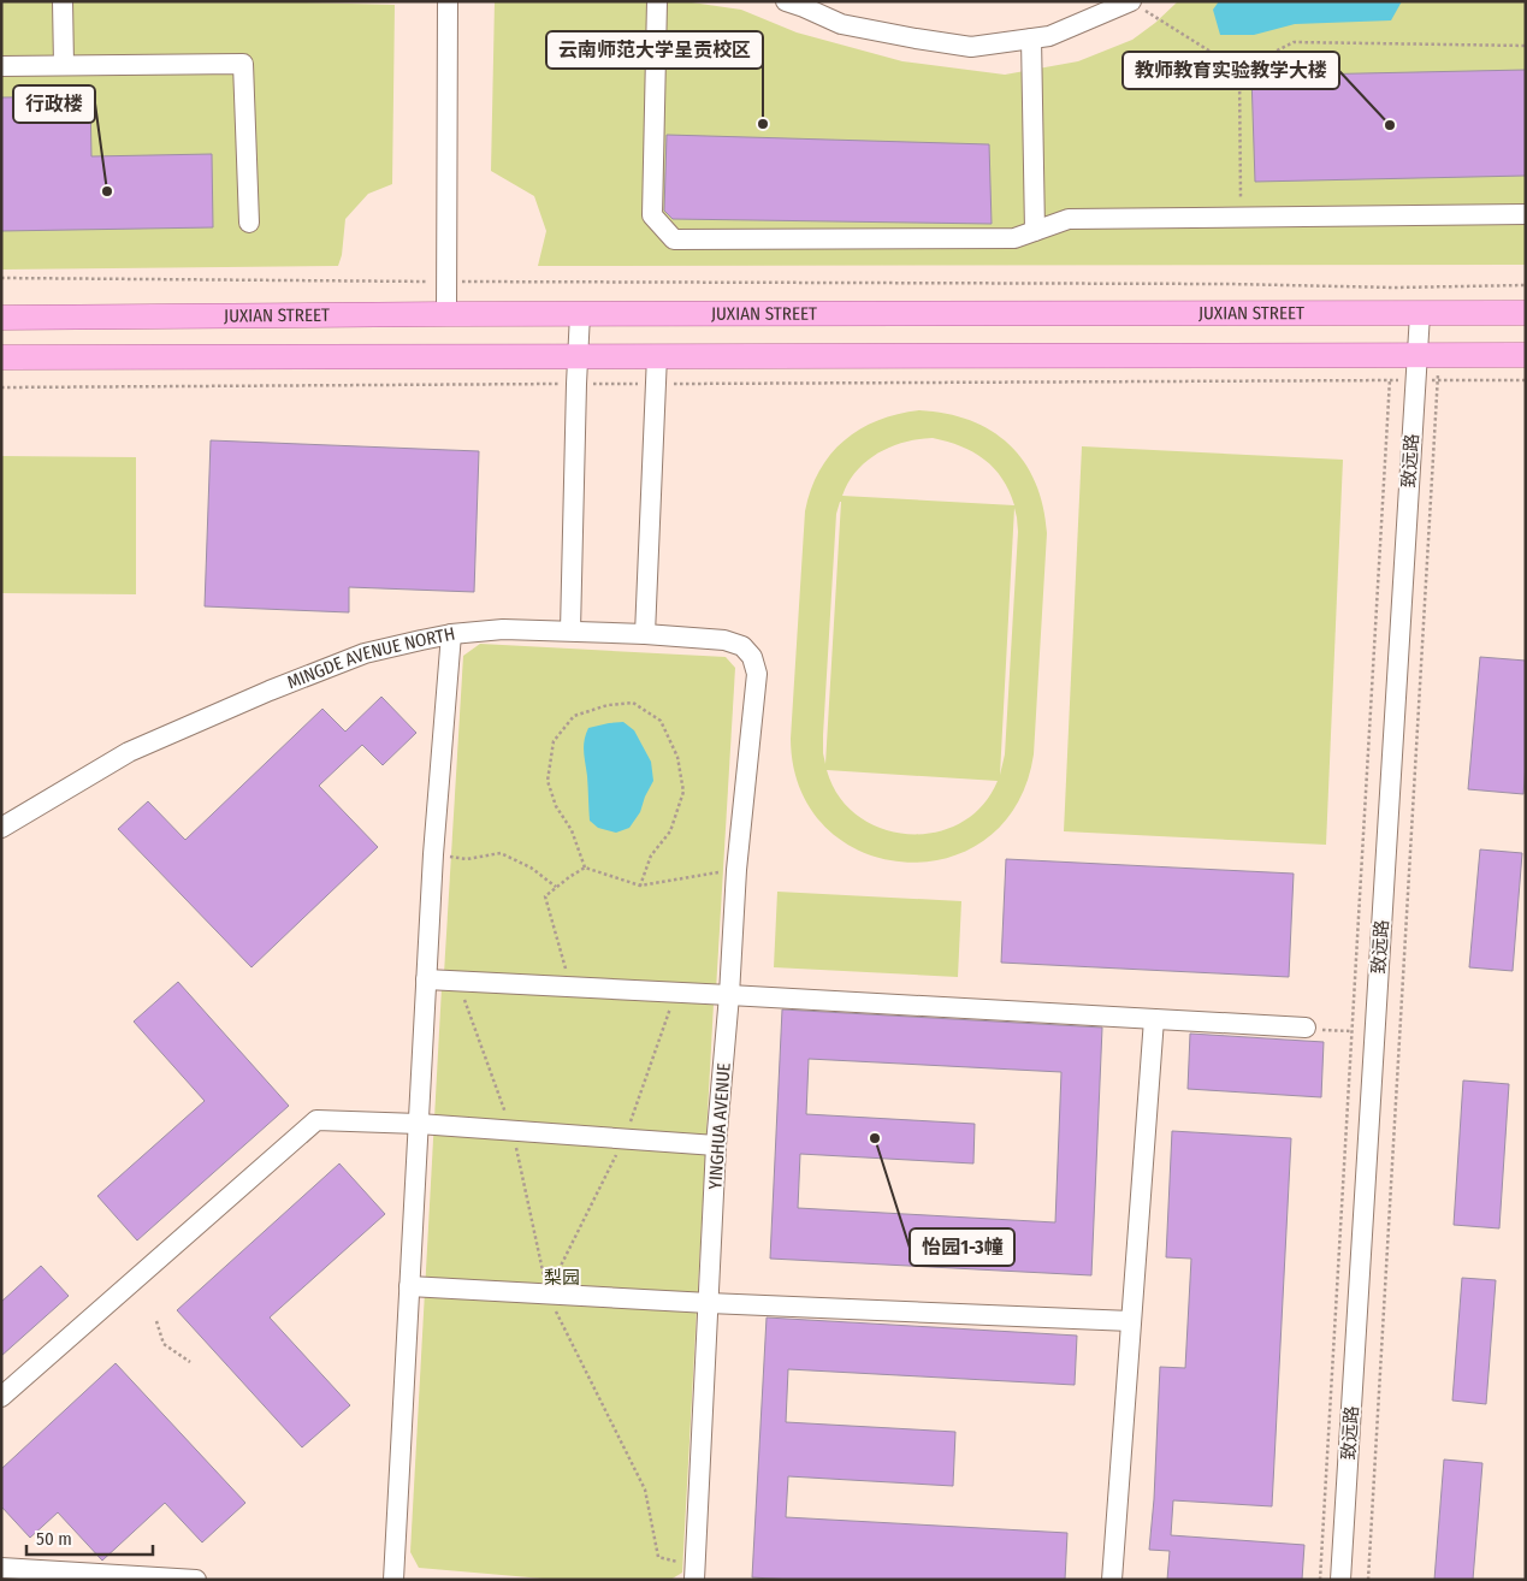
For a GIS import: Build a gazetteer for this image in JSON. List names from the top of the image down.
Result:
{
  "streets": {
    "main road": ["JUXIAN STREET"],
    "street": ["致远路", "MINGDE AVENUE NORTH", "YINGHUA AVENUE"]
  },
  "crossings": [
    ["JUXIAN STREET", "致远路"],
    ["MINGDE AVENUE NORTH", "YINGHUA AVENUE"]
  ],
  "parks": ["梨园"],
  "places": [
    "云南师范大学呈贡校区",
    "教师教育实验教学大楼",
    "行政楼",
    "怡园1-3幢"
  ],
  "scale_bar": "50 m"
}
